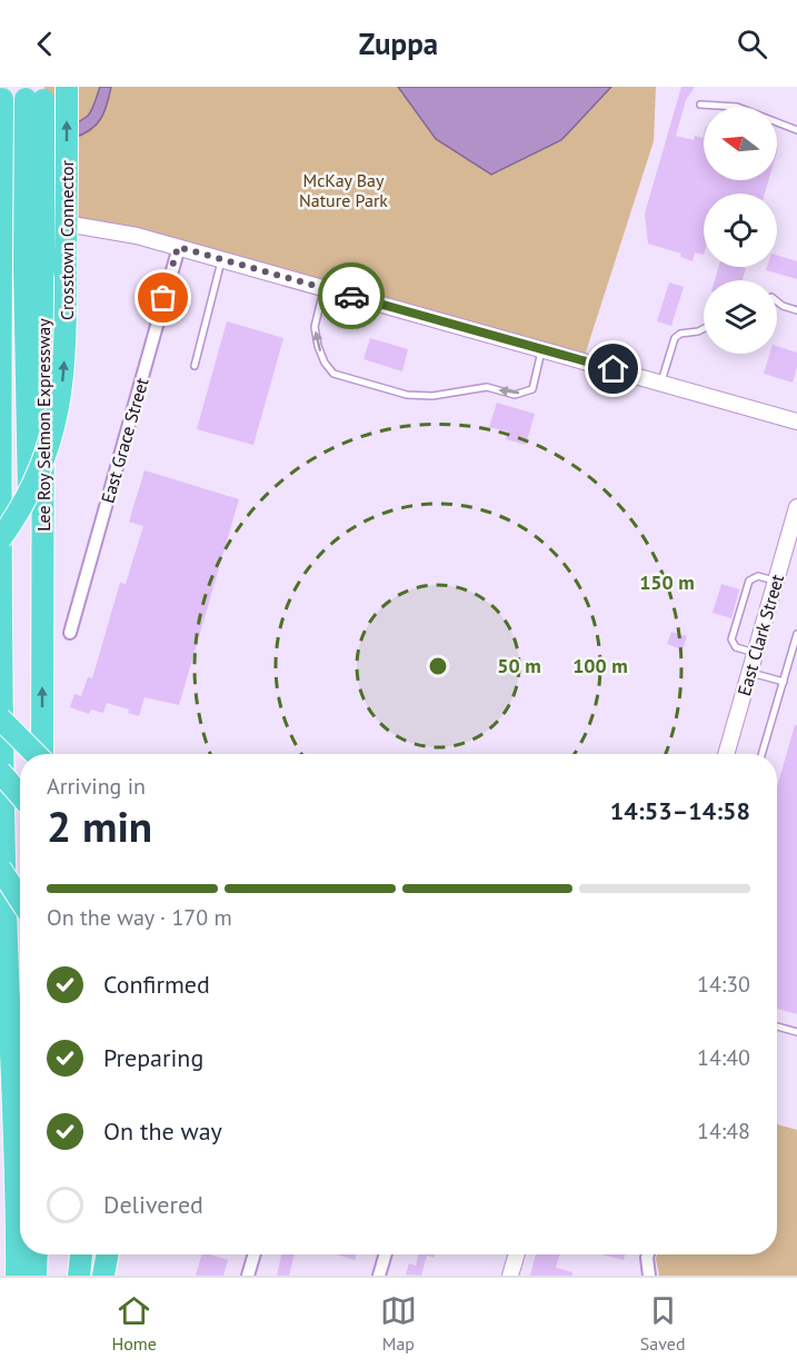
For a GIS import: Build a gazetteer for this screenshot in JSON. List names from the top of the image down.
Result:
{
  "streets": {
    "highway": ["Crosstown Connector", "Lee Roy Selmon Expressway"],
    "street": ["East Grace Street", "East Clark Street"]
  },
  "parks": ["McKay Bay Nature Park"],
  "north": "left",
  "page": {
    "header": "Zuppa",
    "heading": ["2 min", "Arriving in", "14:53–14:58"],
    "bar": "On the way · 170 m",
    "list": [
      ["Confirmed", "14:30"],
      ["Preparing", "14:40"],
      ["On the way", "14:48"],
      "Delivered"
    ],
    "tabs": ["Home", "Map", "Saved"]
  },
  "rings": ["150 m", "50 m", "100 m"]
}
